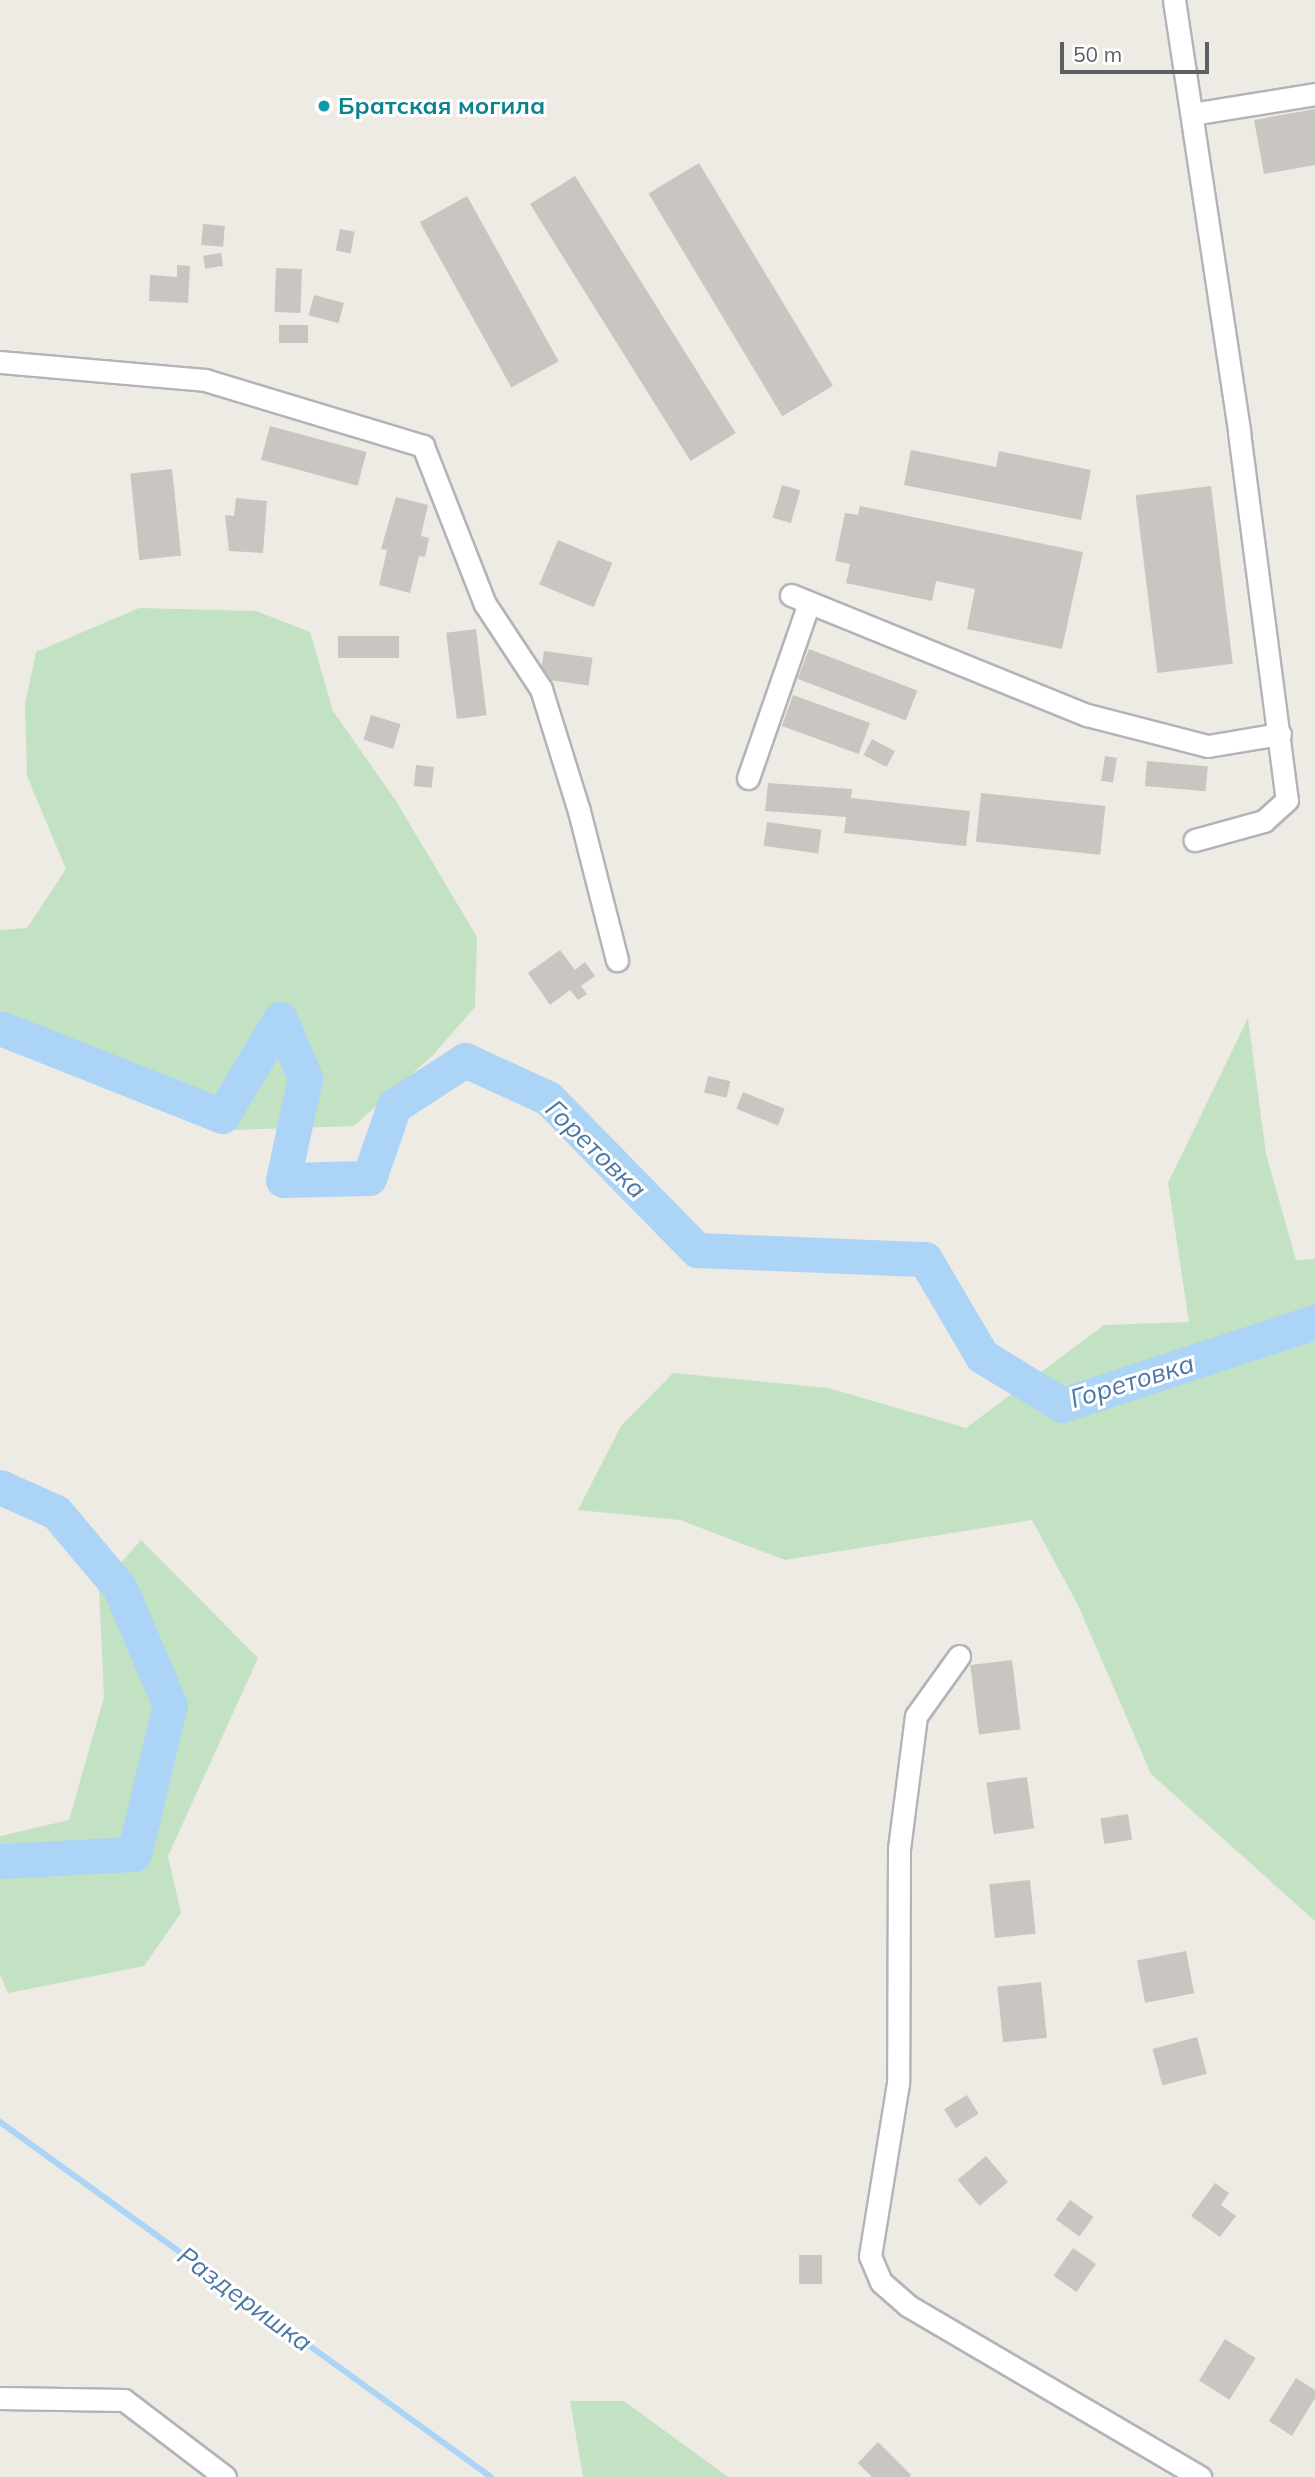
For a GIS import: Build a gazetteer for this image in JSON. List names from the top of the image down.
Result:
{
  "water": ["Горетовка", "Раздеришка"],
  "places": ["Братская могила"],
  "scale_bar": "50 m"
}
